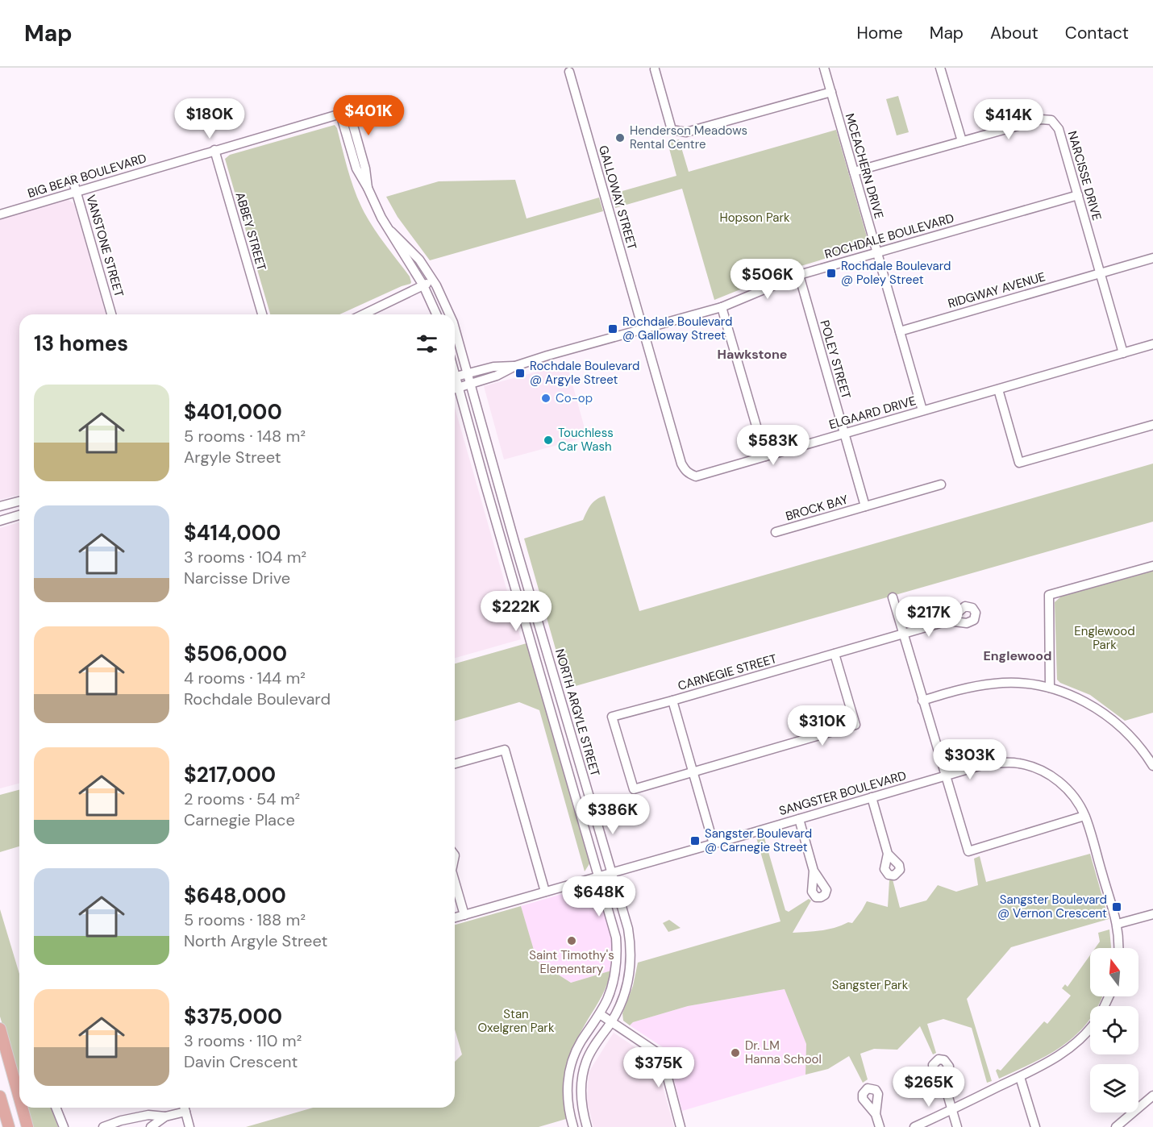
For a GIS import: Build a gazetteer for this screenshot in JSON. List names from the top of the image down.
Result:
{
  "streets": {
    "street": [
      "MCEACHERN DRIVE",
      "BIG BEAR BOULEVARD",
      "NARCISSE DRIVE",
      "GALLOWAY STREET",
      "ABBEY STREET",
      "ROCHDALE BOULEVARD",
      "VANSTONE STREET",
      "RIDGWAY AVENUE",
      "POLEY STREET",
      "ELGAARD DRIVE",
      "BROCK BAY",
      "CARNEGIE STREET",
      "NORTH ARGYLE STREET",
      "SANGSTER BOULEVARD"
    ]
  },
  "crossings": [
    ["MCEACHERN DRIVE", "NARCISSE DRIVE"],
    ["MCEACHERN DRIVE", "ROCHDALE BOULEVARD"],
    ["MCEACHERN DRIVE", "RIDGWAY AVENUE"],
    ["MCEACHERN DRIVE", "ELGAARD DRIVE"],
    ["BIG BEAR BOULEVARD", "ABBEY STREET"],
    ["BIG BEAR BOULEVARD", "VANSTONE STREET"],
    ["BIG BEAR BOULEVARD", "NORTH ARGYLE STREET"],
    ["NARCISSE DRIVE", "ROCHDALE BOULEVARD"],
    ["NARCISSE DRIVE", "RIDGWAY AVENUE"],
    ["NARCISSE DRIVE", "ELGAARD DRIVE"],
    ["GALLOWAY STREET", "ROCHDALE BOULEVARD"],
    ["GALLOWAY STREET", "ELGAARD DRIVE"],
    ["ROCHDALE BOULEVARD", "POLEY STREET"],
    ["ROCHDALE BOULEVARD", "ELGAARD DRIVE"],
    ["ROCHDALE BOULEVARD", "NORTH ARGYLE STREET"],
    ["POLEY STREET", "ELGAARD DRIVE"],
    ["POLEY STREET", "BROCK BAY"],
    ["CARNEGIE STREET", "SANGSTER BOULEVARD"],
    ["NORTH ARGYLE STREET", "SANGSTER BOULEVARD"]
  ],
  "districts": ["Hawkstone", "Englewood"],
  "parks": [
    "Hopson Park",
    "Englewood Park",
    "Sangster Park",
    "Stan Oxelgren Park"
  ],
  "places": {
    "other": [
      "Henderson Meadows Rental Centre",
      "Co-op",
      "Touchless Car Wash",
      "Saint Timothy's Elementary",
      "Dr. LM Hanna School"
    ],
    "transit": [
      "Rochdale Boulevard @ Poley Street",
      "Rochdale Boulevard @ Galloway Street",
      "Rochdale Boulevard @ Argyle Street",
      "Sangster Boulevard @ Carnegie Street",
      "Sangster Boulevard @ Vernon Crescent"
    ]
  },
  "north": "top",
  "page": {
    "header": "Map",
    "nav": [
      "Home",
      "Map",
      "About",
      "Contact"
    ],
    "price": [
      "$401K",
      "$180K",
      "$414K",
      "$506K",
      "$583K",
      "$222K",
      "$217K",
      "$310K",
      "$303K",
      "$386K",
      "$648K",
      "$375K",
      "$265K"
    ],
    "heading": "13 homes",
    "list": [
      {
        "name": "$401,000",
        "note": "5 rooms · 148 m² · Argyle Street"
      },
      {
        "name": "$414,000",
        "note": "3 rooms · 104 m² · Narcisse Drive"
      },
      {
        "name": "$506,000",
        "note": "4 rooms · 144 m² · Rochdale Boulevard"
      },
      {
        "name": "$217,000",
        "note": "2 rooms · 54 m² · Carnegie Place"
      },
      {
        "name": "$648,000",
        "note": "5 rooms · 188 m² · North Argyle Street"
      },
      {
        "name": "$375,000",
        "note": "3 rooms · 110 m² · Davin Crescent"
      }
    ]
  }
}
